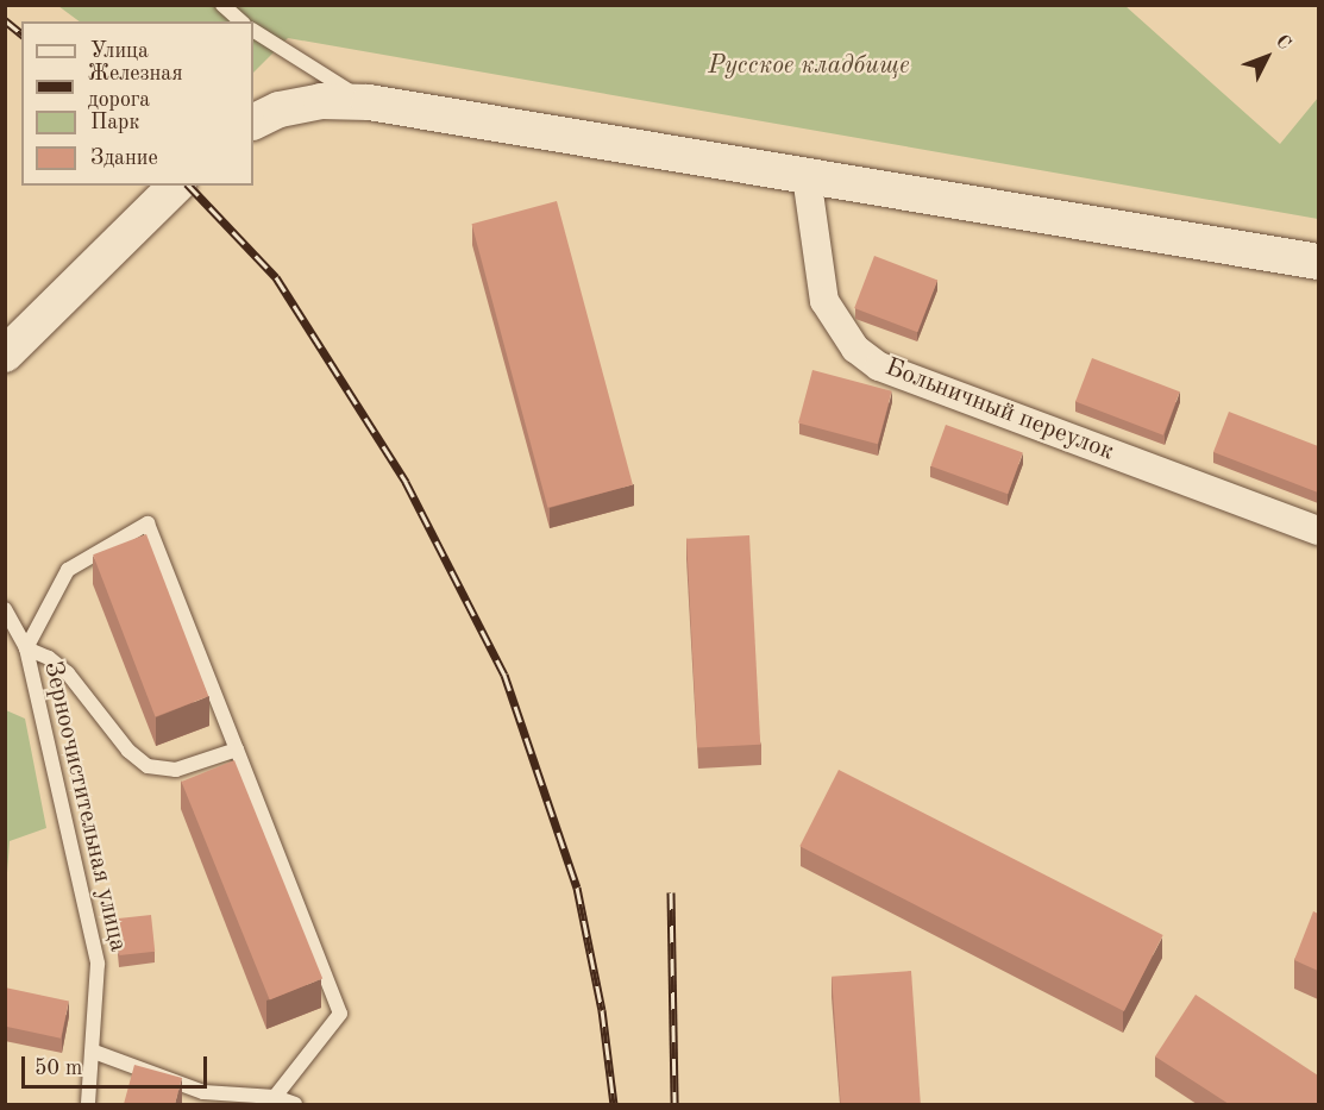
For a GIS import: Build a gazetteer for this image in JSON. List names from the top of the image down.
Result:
{
  "streets": {
    "street": ["Больничный переулок"],
    "lane": ["Зерноочистительная улица"]
  },
  "parks": ["Русское кладбище"],
  "legend": [
    "Улица",
    "Железная дорога",
    "Парк",
    "Здание"
  ],
  "scale_bar": "50 m",
  "north": "top right"
}
